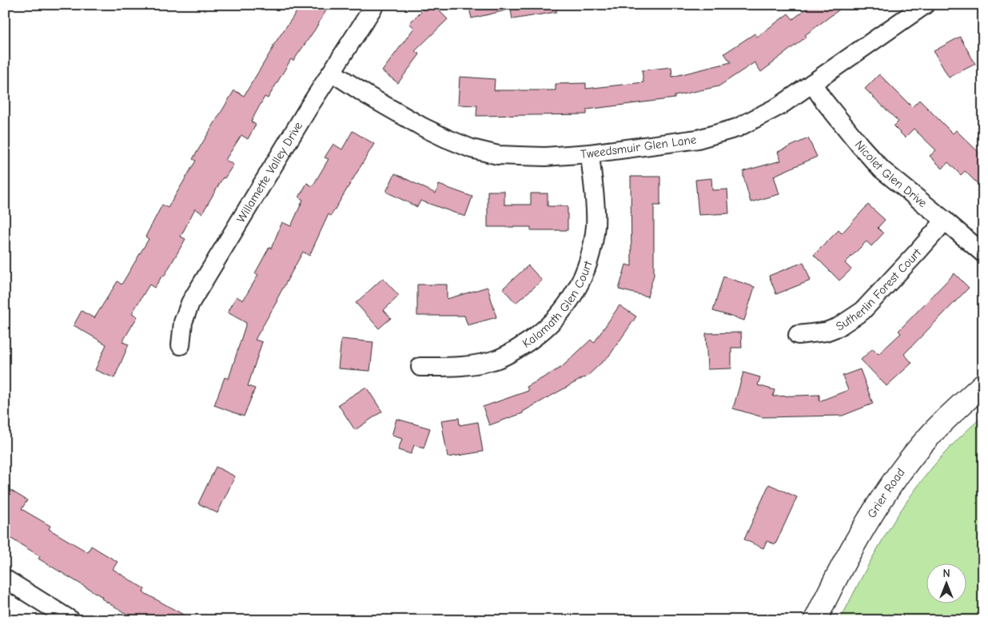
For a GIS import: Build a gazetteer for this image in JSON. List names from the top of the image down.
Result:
{
  "streets": {
    "street": [
      "Tweedsmuir Glen Lane",
      "Willamette Valley Drive",
      "Nicolet Glen Drive",
      "Sutherlin Forest Court",
      "Kalamath Glen Court",
      "Grier Road"
    ]
  },
  "crossings": [
    ["Tweedsmuir Glen Lane", "Willamette Valley Drive"],
    ["Tweedsmuir Glen Lane", "Nicolet Glen Drive"],
    ["Tweedsmuir Glen Lane", "Kalamath Glen Court"],
    ["Nicolet Glen Drive", "Sutherlin Forest Court"]
  ],
  "north": "top"
}
